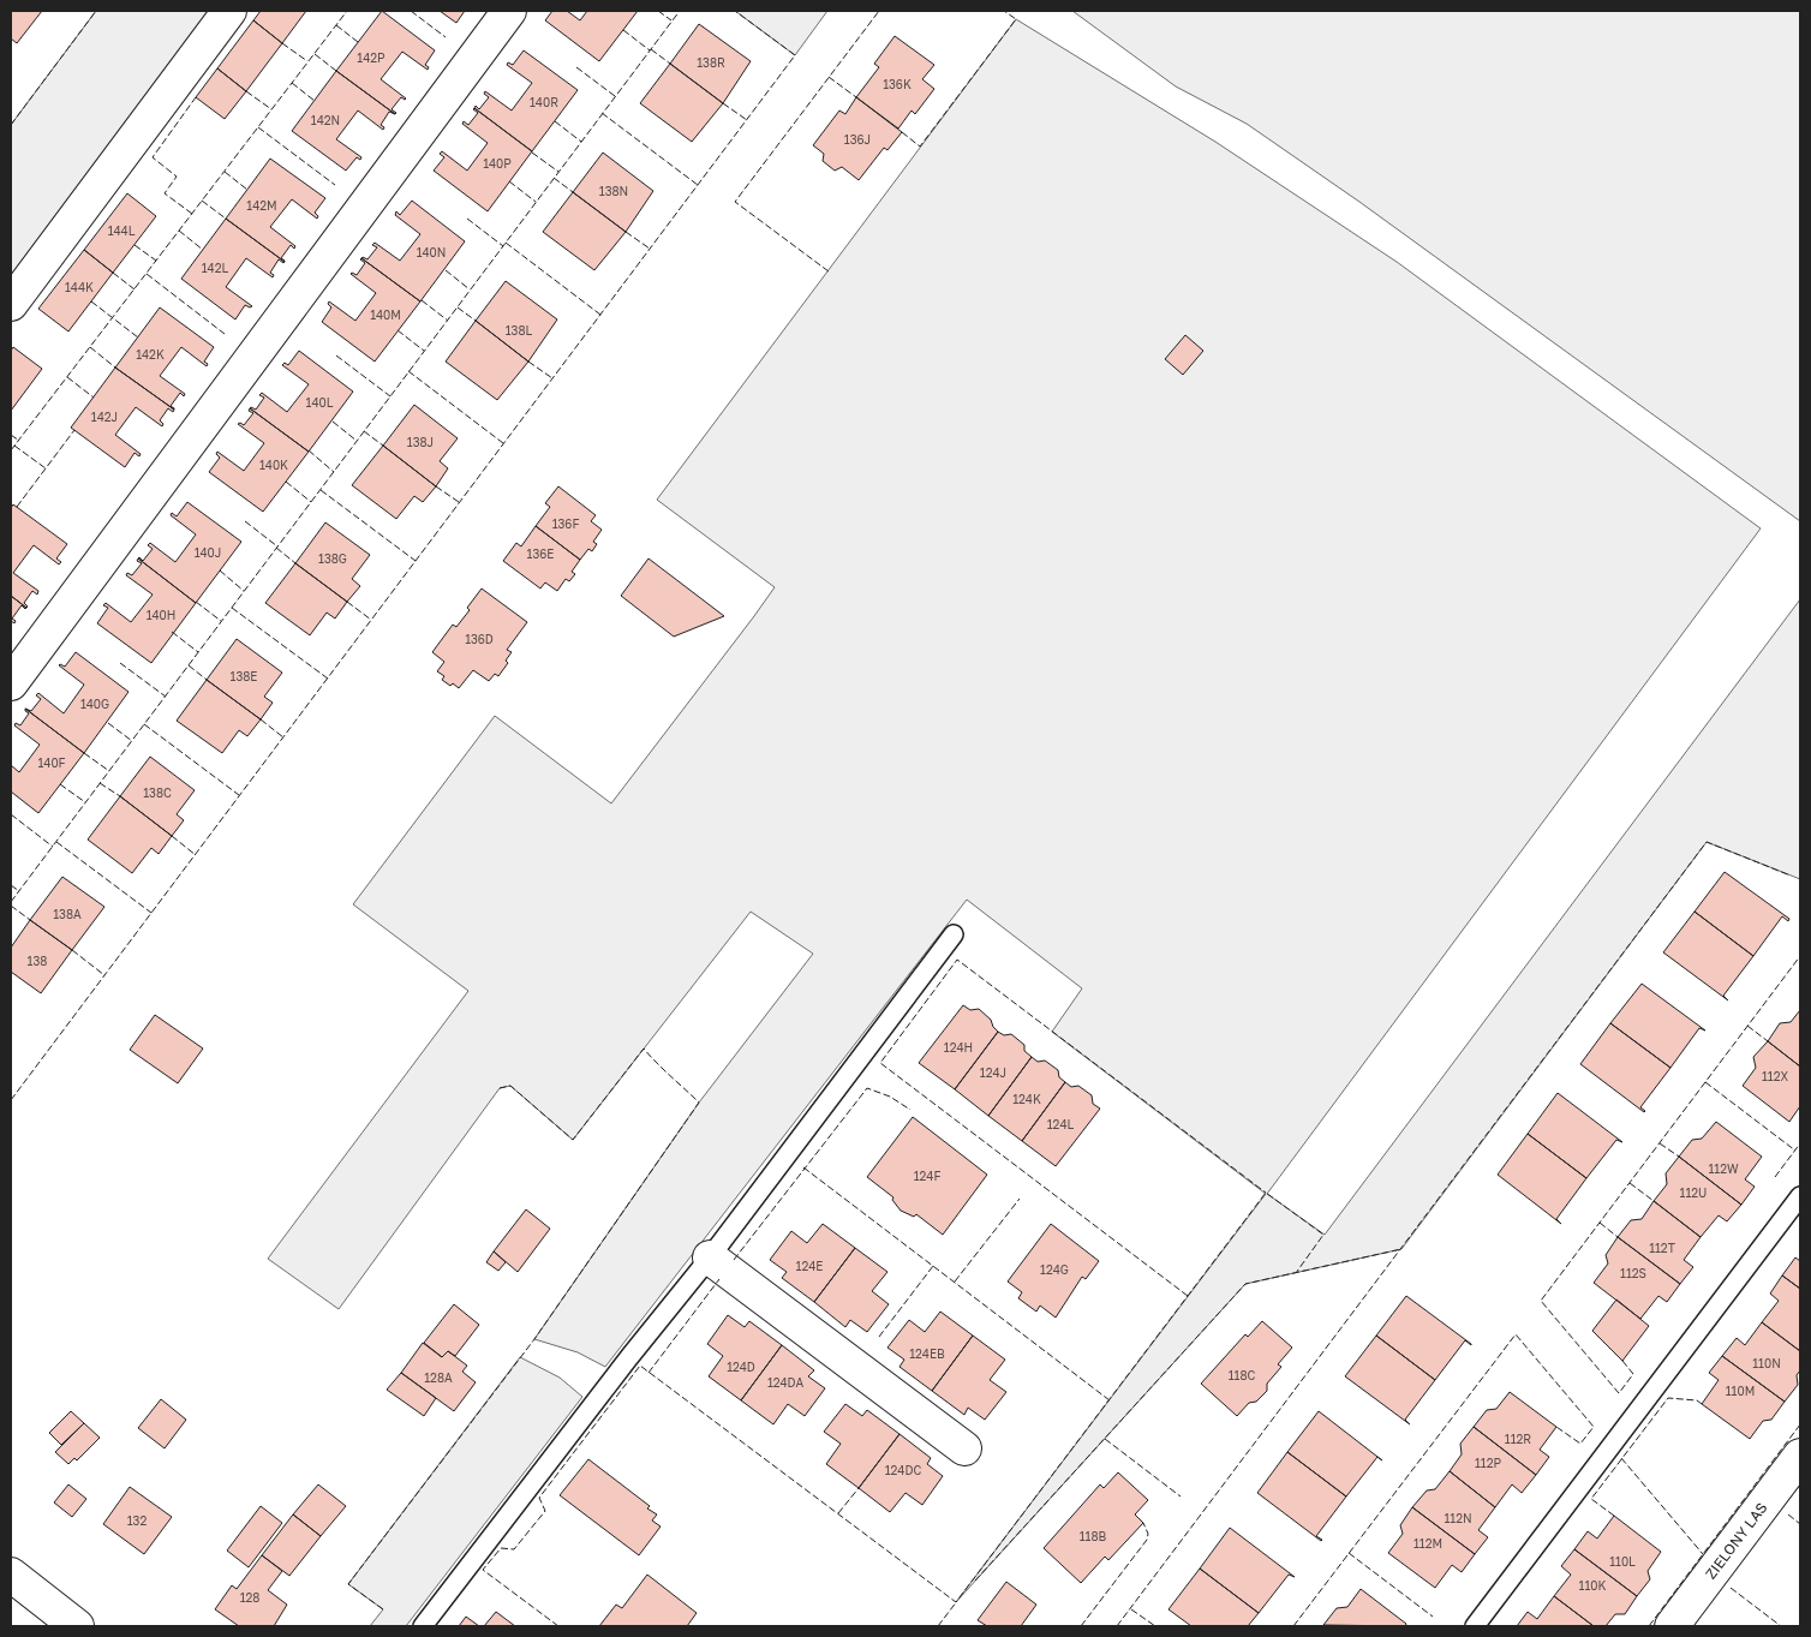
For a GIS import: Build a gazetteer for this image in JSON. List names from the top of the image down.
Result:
{
  "streets": {
    "street": ["ZIELONY LAS"]
  },
  "house_numbers": [
    "142P",
    "138R",
    "136K",
    "140R",
    "142N",
    "136J",
    "140P",
    "138N",
    "142M",
    "144L",
    "140N",
    "142L",
    "144K",
    "140M",
    "138L",
    "142K",
    "140L",
    "142J",
    "138J",
    "140K",
    "136F",
    "140J",
    "136E",
    "138G",
    "140H",
    "136D",
    "138E",
    "140G",
    "140F",
    "138C",
    "138A",
    "138",
    "124H",
    "124J",
    "112X",
    "124K",
    "124L",
    "112W",
    "124F",
    "112U",
    "112T",
    "124E",
    "124G",
    "112S",
    "124EB",
    "110N",
    "124D",
    "118C",
    "128A",
    "124DA",
    "110M",
    "112R",
    "112P",
    "124DC",
    "112N",
    "132",
    "118B",
    "112M",
    "110L",
    "110K",
    "128"
  ]
}
